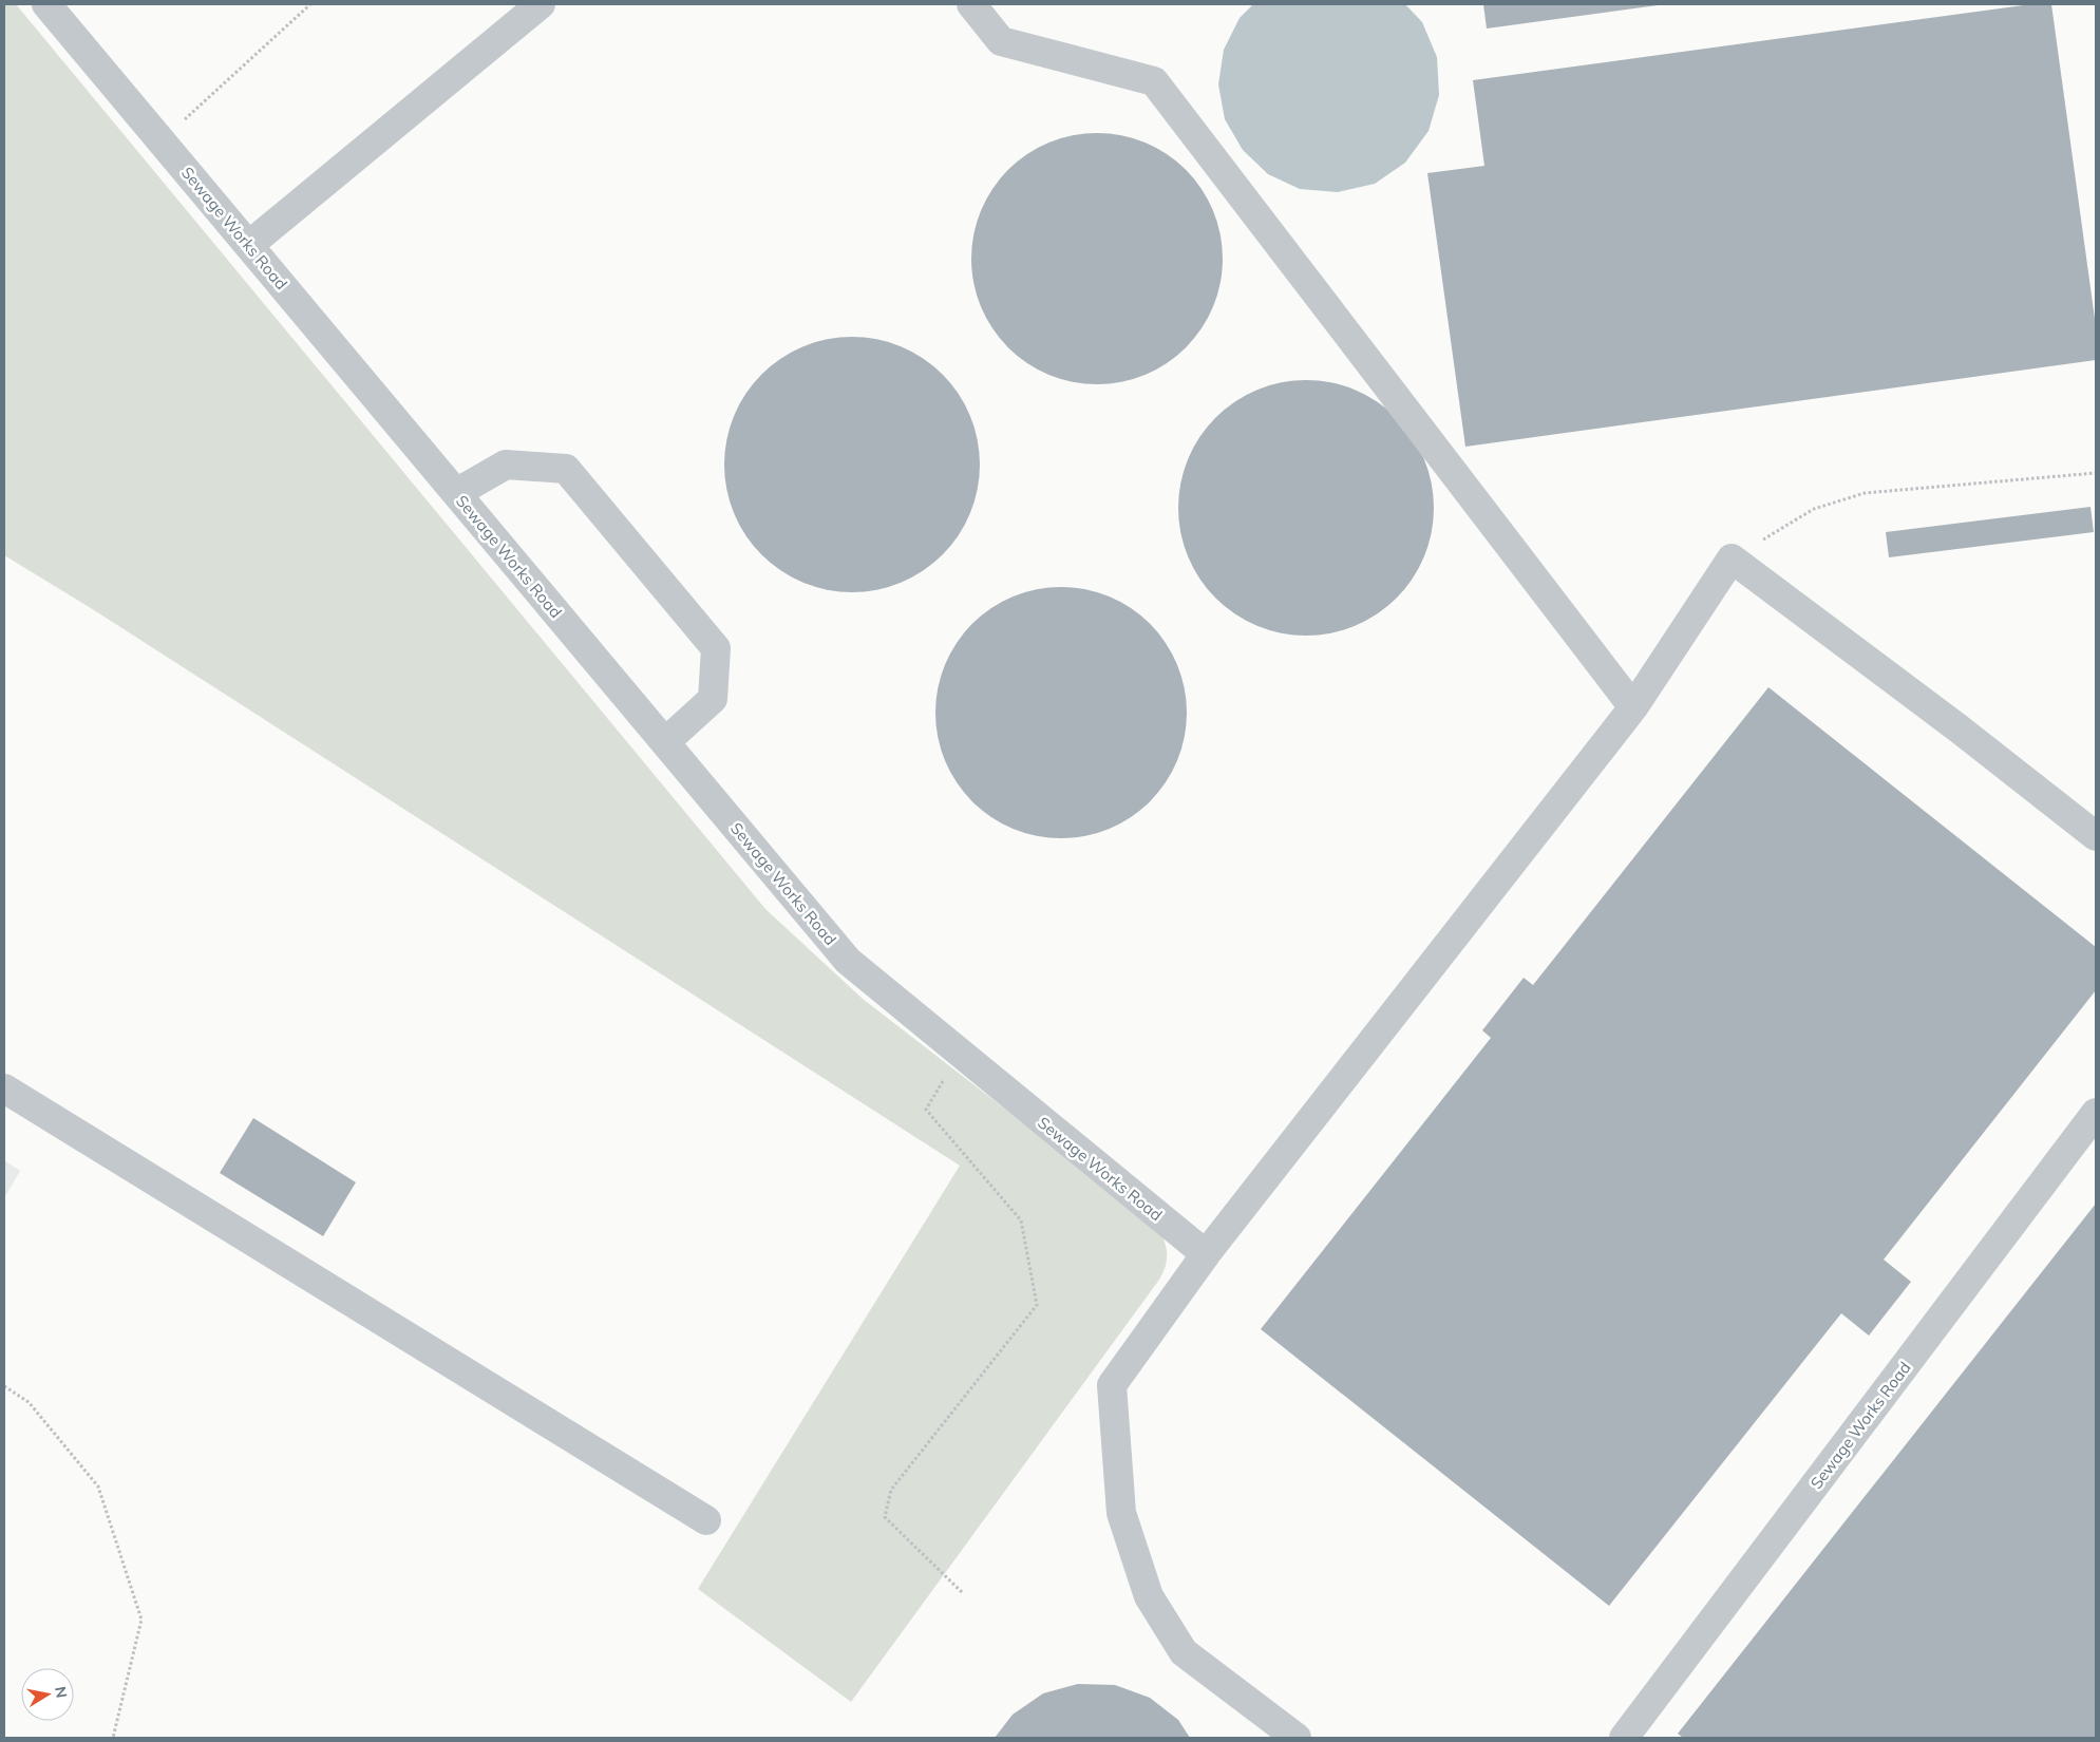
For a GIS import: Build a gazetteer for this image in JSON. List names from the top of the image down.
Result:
{
  "streets": {
    "lane": ["Sewage Works Road"]
  },
  "north": "right"
}
